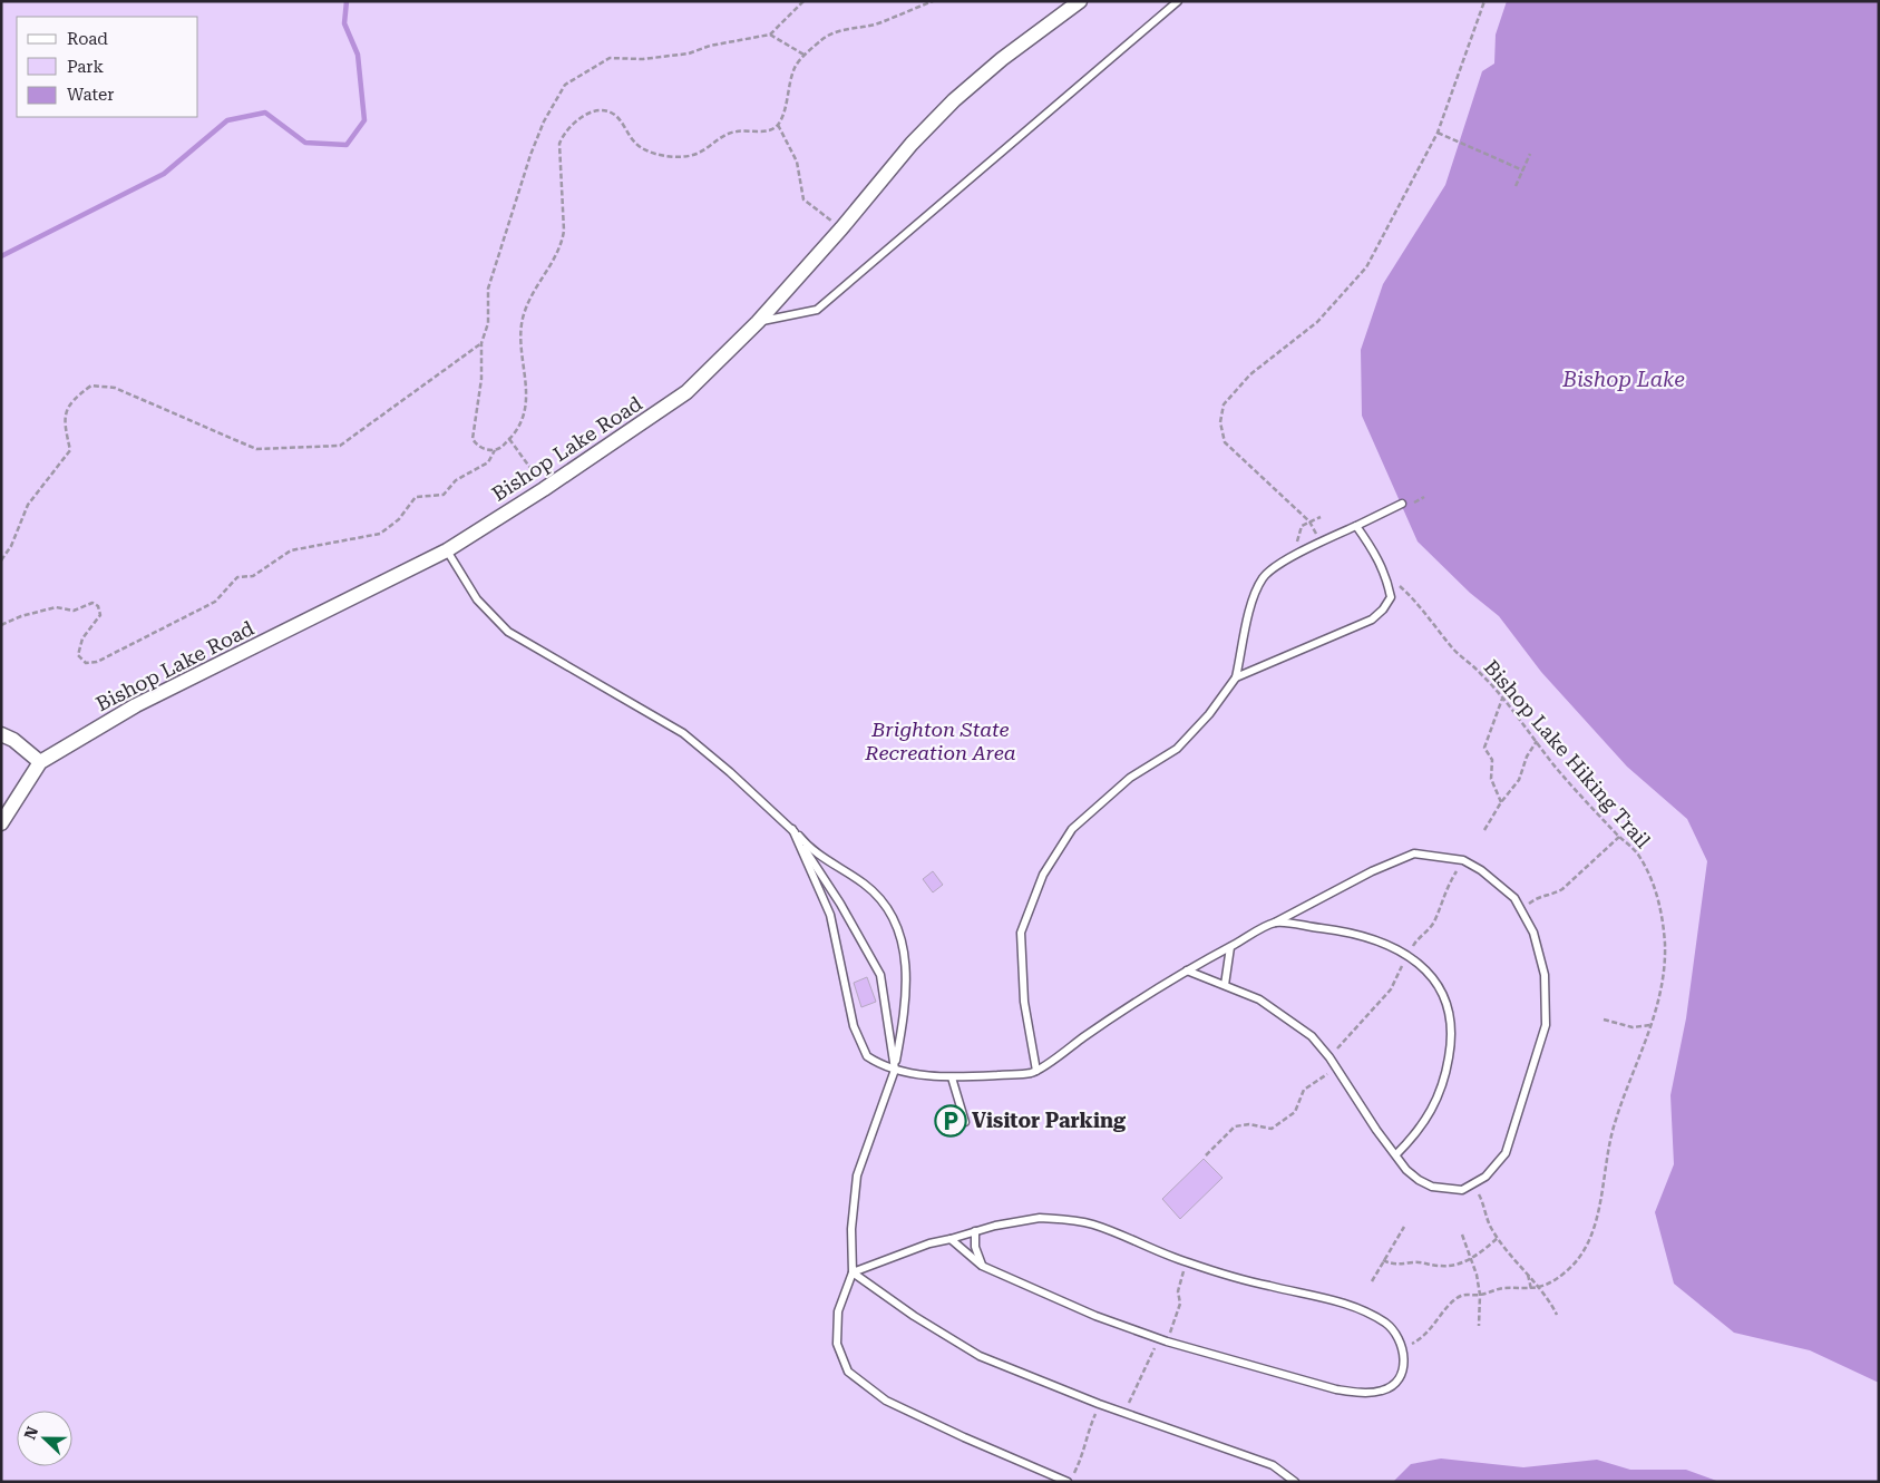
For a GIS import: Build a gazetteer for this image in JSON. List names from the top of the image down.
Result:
{
  "streets": {
    "street": ["Bishop Lake Road"],
    "path": ["Bishop Lake Hiking Trail"]
  },
  "water": ["Bishop Lake"],
  "parks": ["Brighton State Recreation Area"],
  "places": {
    "parking": ["Visitor Parking"]
  },
  "legend": ["Road", "Park", "Water"],
  "north": "left"
}
